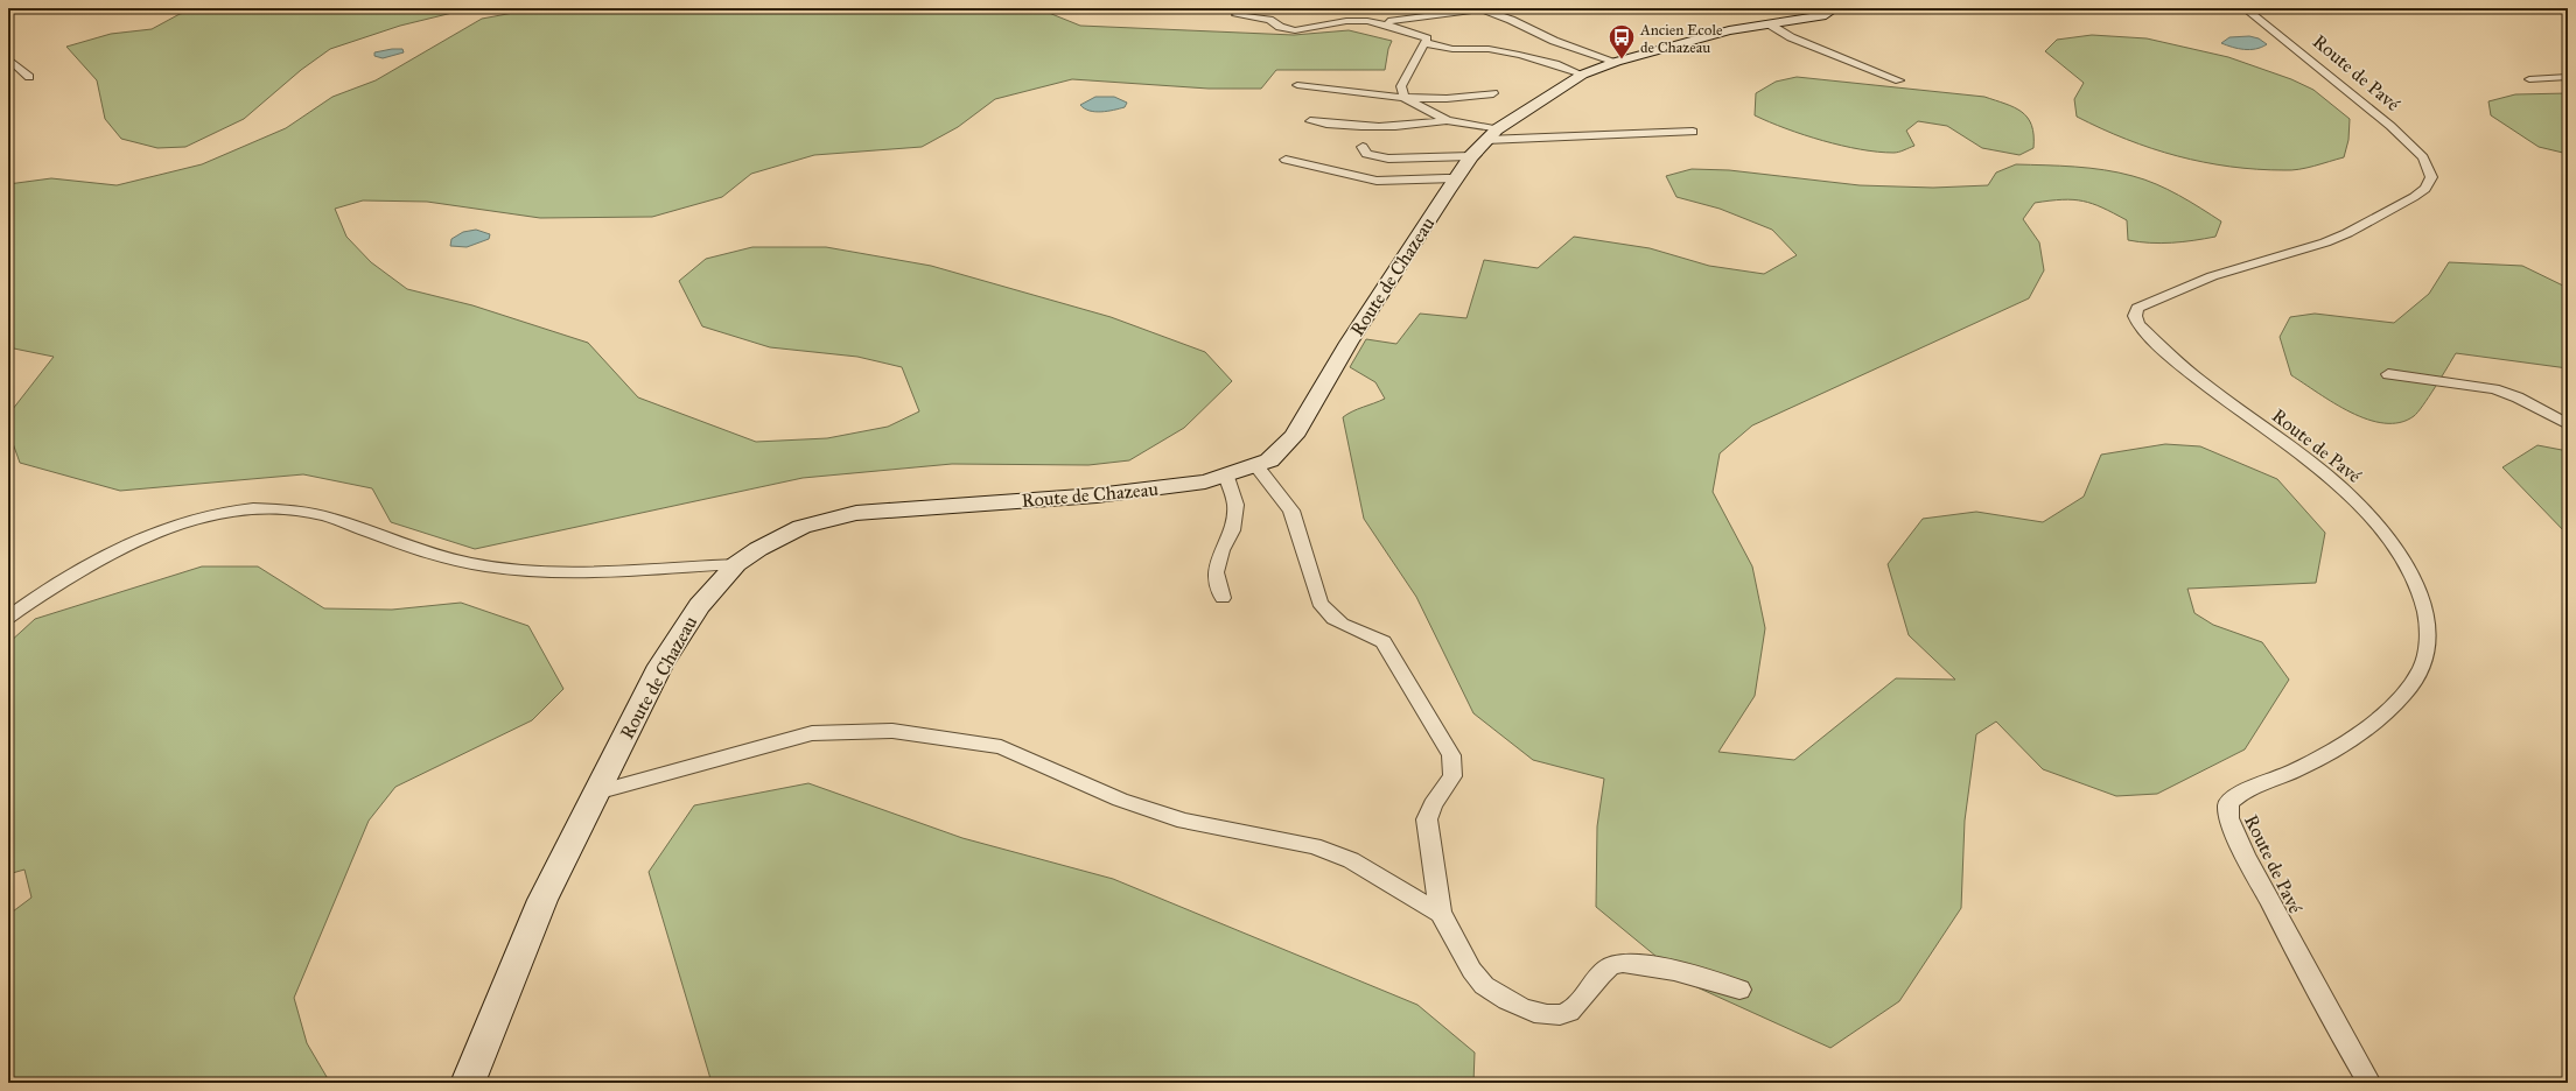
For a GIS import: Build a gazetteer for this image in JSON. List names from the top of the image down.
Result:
{
  "streets": {
    "main road": ["Route de Chazeau"],
    "street": ["Route de Pavé"]
  },
  "places": {
    "bus stop": ["Ancien Ecole de Chazeau"]
  }
}
